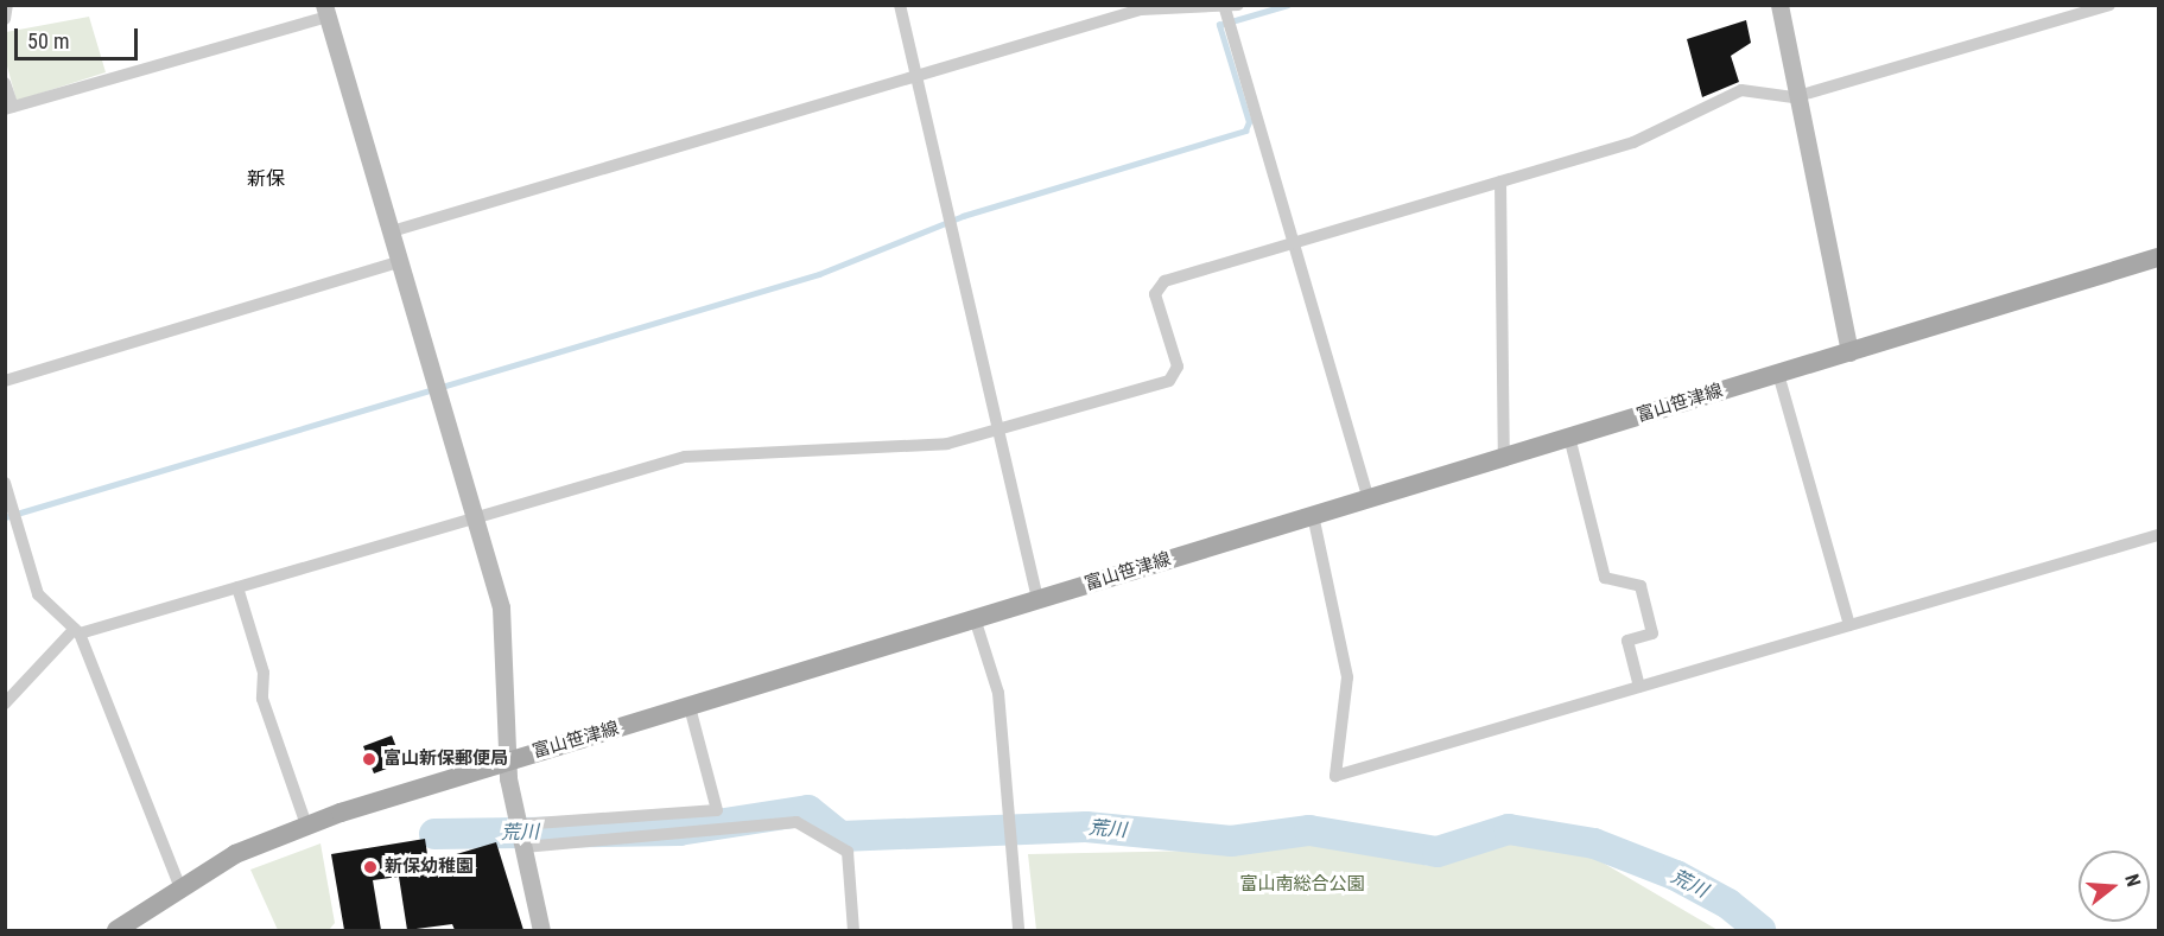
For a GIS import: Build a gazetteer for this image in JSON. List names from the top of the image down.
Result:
{
  "streets": {
    "main road": ["富山笹津線"]
  },
  "districts": ["新保"],
  "water": ["荒川"],
  "parks": ["富山南総合公園"],
  "places": ["富山新保郵便局", "新保幼稚園"],
  "scale_bar": "50 m",
  "north": "right"
}
